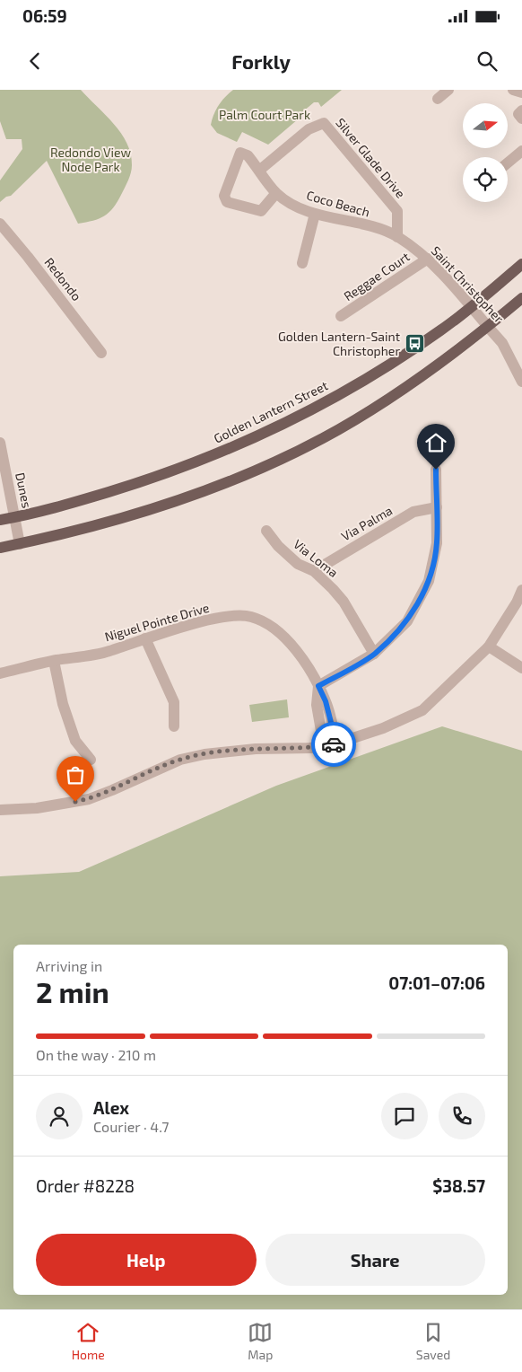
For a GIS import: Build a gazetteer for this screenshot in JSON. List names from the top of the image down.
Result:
{
  "streets": {
    "main road": ["Golden Lantern Street"],
    "street": [
      "Silver Glade Drive",
      "Coco Beach",
      "Reggae Court",
      "Redondo",
      "Saint Christopher",
      "Dunes",
      "Via Palma",
      "Via Loma",
      "Niguel Pointe Drive"
    ]
  },
  "crossings": [
    ["Silver Glade Drive", "Coco Beach"],
    ["Silver Glade Drive", "Saint Christopher"],
    ["Coco Beach", "Saint Christopher"],
    ["Reggae Court", "Saint Christopher"],
    ["Saint Christopher", "Golden Lantern Street"],
    ["Golden Lantern Street", "Dunes"],
    ["Via Palma", "Via Loma"]
  ],
  "parks": ["Palm Court Park", "Redondo View Node Park"],
  "places": {
    "bus stop": ["Golden Lantern-Saint Christopher"]
  },
  "north": "right",
  "page": {
    "status": "06:59",
    "header": "Forkly",
    "heading": ["2 min", "Arriving in", "07:01–07:06"],
    "panel": [
      "Alex",
      "Courier · 4.7",
      "Order #8228",
      "$38.57"
    ],
    "bar": "On the way · 210 m",
    "buttons": ["Help", "Share"],
    "tabs": ["Home", "Map", "Saved"]
  }
}
